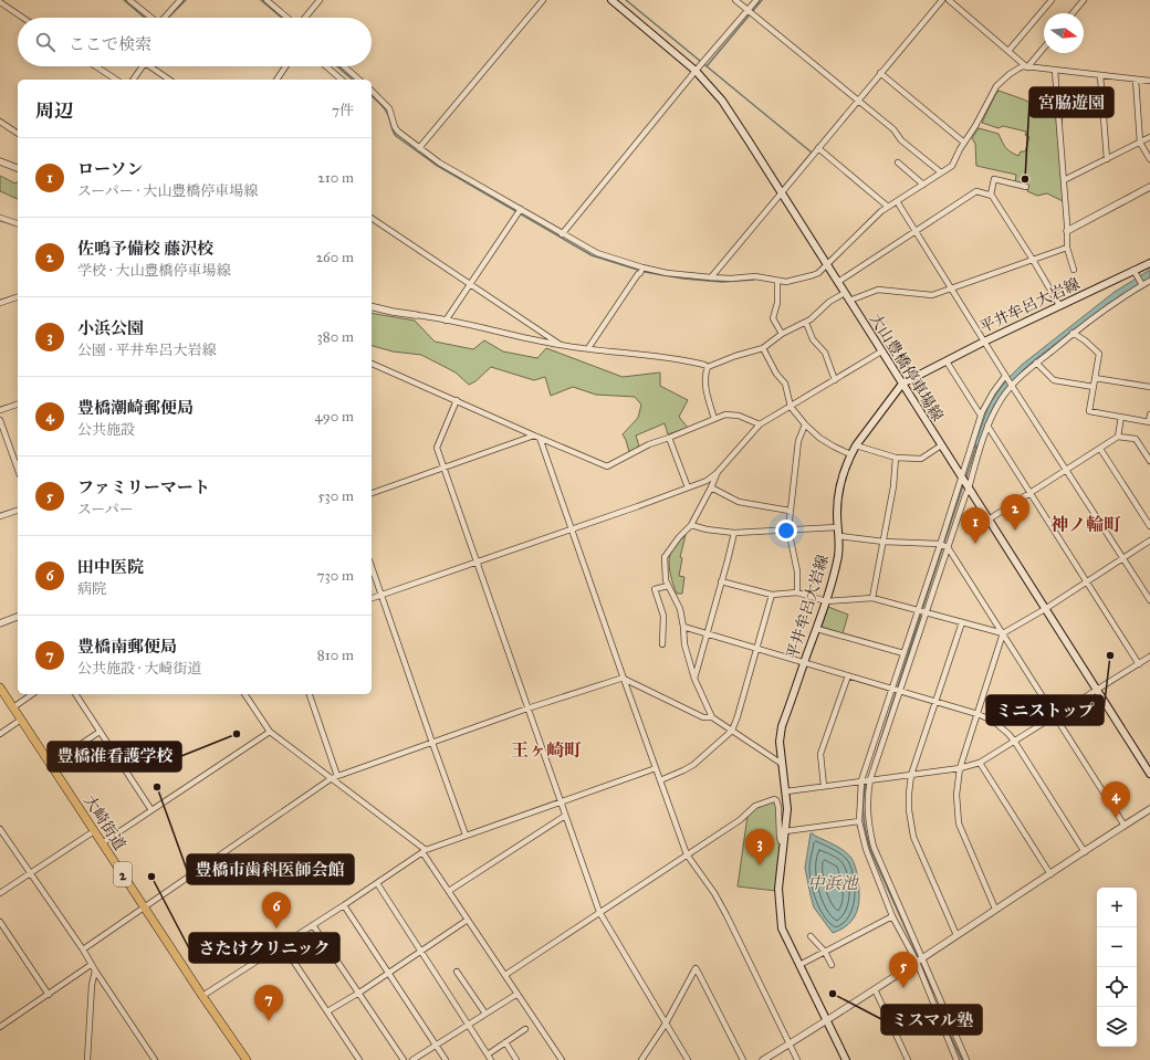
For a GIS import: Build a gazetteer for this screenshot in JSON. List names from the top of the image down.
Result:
{
  "streets": {
    "main road": [
      "平井牟呂大岩線",
      "大山豊橋停車場線",
      "大崎街道",
      "2"
    ]
  },
  "crossings": [
    ["平井牟呂大岩線", "大山豊橋停車場線"]
  ],
  "districts": ["神ノ輪町", "王ヶ崎町"],
  "water": ["中浜池"],
  "places": [
    "宮脇遊園",
    "ミニストップ",
    "豊橋准看護学校",
    "豊橋市歯科医師会館",
    "さたけクリニック",
    "ミスマル塾"
  ],
  "north": "right",
  "page": {
    "search": "ここで検索",
    "heading": ["周辺", "7件"],
    "list": [
      {
        "mark": "1",
        "name": "ローソン",
        "note": "スーパー · 大山豊橋停車場線",
        "value": "210 m"
      },
      {
        "mark": "2",
        "name": "佐鳴予備校 藤沢校",
        "note": "学校 · 大山豊橋停車場線",
        "value": "260 m"
      },
      {
        "mark": "3",
        "name": "小浜公園",
        "note": "公園 · 平井牟呂大岩線",
        "value": "380 m"
      },
      {
        "mark": "4",
        "name": "豊橋潮崎郵便局",
        "note": "公共施設",
        "value": "490 m"
      },
      {
        "mark": "5",
        "name": "ファミリーマート",
        "note": "スーパー",
        "value": "530 m"
      },
      {
        "mark": "6",
        "name": "田中医院",
        "note": "病院",
        "value": "730 m"
      },
      {
        "mark": "7",
        "name": "豊橋南郵便局",
        "note": "公共施設 · 大崎街道",
        "value": "810 m"
      }
    ],
    "pins": [
      "2",
      "1",
      "4",
      "3",
      "6",
      "5",
      "7"
    ],
    "map_buttons": ["+", "−"]
  }
}
